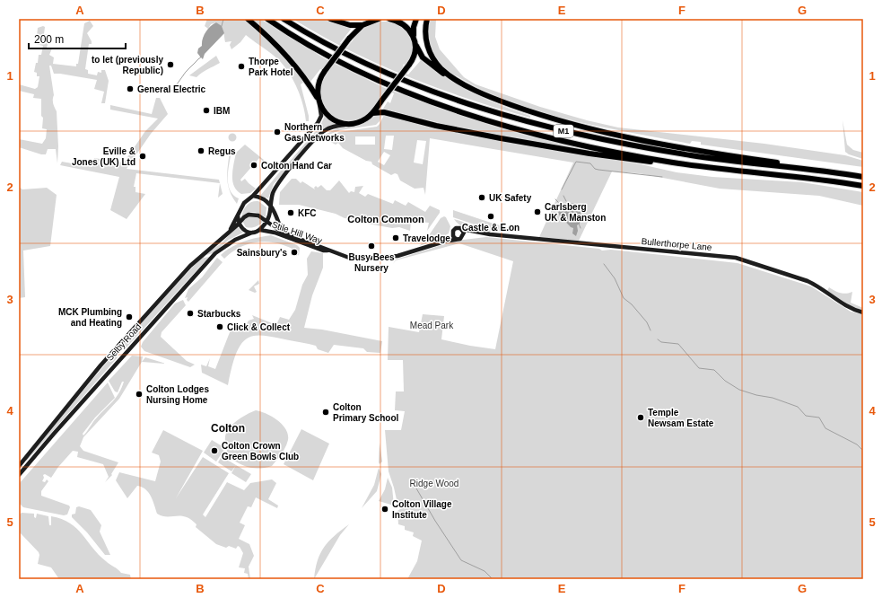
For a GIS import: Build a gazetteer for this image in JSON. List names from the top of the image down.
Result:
{
  "streets": {
    "highway": ["M1"],
    "main road": ["Stile Hill Way", "Bullerthorpe Lane", "Selby Road"]
  },
  "crossings": [
    ["Stile Hill Way", "Bullerthorpe Lane"],
    ["Stile Hill Way", "Selby Road"]
  ],
  "districts": ["Colton Common", "Colton"],
  "parks": ["Mead Park", "Ridge Wood"],
  "places": [
    "to let (previously Republic)",
    "Thorpe Park Hotel",
    "General Electric",
    "IBM",
    "Northern Gas Networks",
    "Regus",
    "Eville & Jones (UK) Ltd",
    "Colton Hand Car",
    "UK Safety",
    "Carlsberg UK & Manston",
    "KFC",
    "Castle & E.on",
    "Travelodge",
    "Busy Bees Nursery",
    "Sainsbury's",
    "Starbucks",
    "MCK Plumbing and Heating",
    "Click & Collect",
    "Colton Lodges Nursing Home",
    "Colton Primary School",
    "Temple Newsam Estate",
    "Colton Crown Green Bowls Club",
    "Colton Village Institute"
  ],
  "scale_bar": "200 m",
  "grid": {
    "columns": [
      "A",
      "B",
      "C",
      "D",
      "E",
      "F",
      "G"
    ],
    "rows": [
      "1",
      "2",
      "3",
      "4",
      "5"
    ]
  }
}
